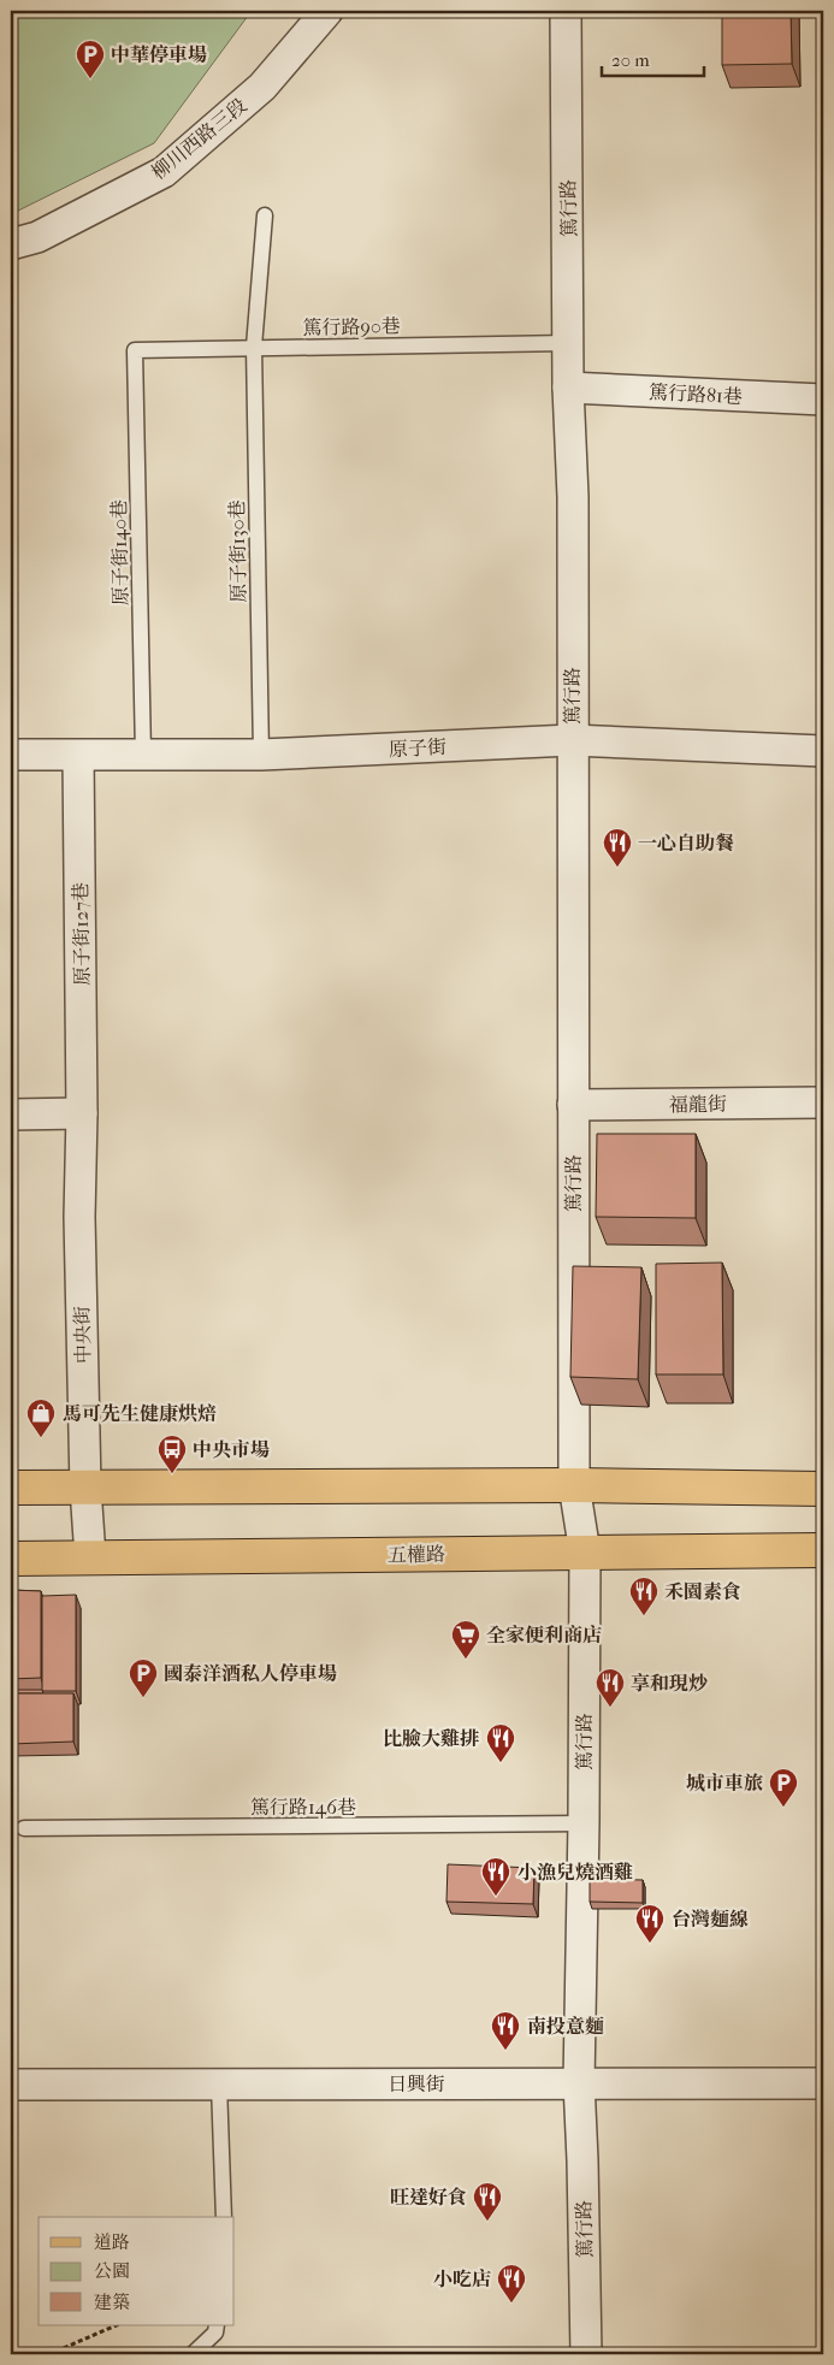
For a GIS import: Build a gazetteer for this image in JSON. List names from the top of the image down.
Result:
{
  "streets": {
    "main road": ["五權路"],
    "street": [
      "柳川西路三段",
      "篤行路",
      "篤行路81巷",
      "原子街",
      "原子街127巷",
      "福龍街",
      "中央街",
      "日興街"
    ],
    "lane": [
      "篤行路90巷",
      "原子街130巷",
      "原子街140巷",
      "篤行路146巷"
    ]
  },
  "crossings": [
    ["篤行路", "篤行路90巷"],
    ["篤行路", "篤行路81巷"],
    ["篤行路", "原子街"],
    ["篤行路", "福龍街"],
    ["篤行路", "五權路"],
    ["篤行路", "篤行路146巷"],
    ["篤行路", "日興街"],
    ["篤行路90巷", "原子街130巷"],
    ["篤行路90巷", "原子街140巷"],
    ["原子街130巷", "原子街"],
    ["原子街140巷", "原子街"],
    ["原子街", "原子街127巷"],
    ["原子街127巷", "中央街"],
    ["中央街", "五權路"]
  ],
  "places": {
    "parking": ["中華停車場", "國泰洋酒私人停車場", "城市車旅"],
    "restaurant": [
      "一心自助餐",
      "禾園素食",
      "享和現炒",
      "比臉大雞排",
      "小漁兒燒酒雞",
      "台灣麵線",
      "南投意麵",
      "旺達好食",
      "小吃店"
    ],
    "shop": ["馬可先生健康烘焙"],
    "bus stop": ["中央市場"],
    "supermarket": ["全家便利商店"]
  },
  "legend": ["道路", "公園", "建築"],
  "scale_bar": "20 m"
}
